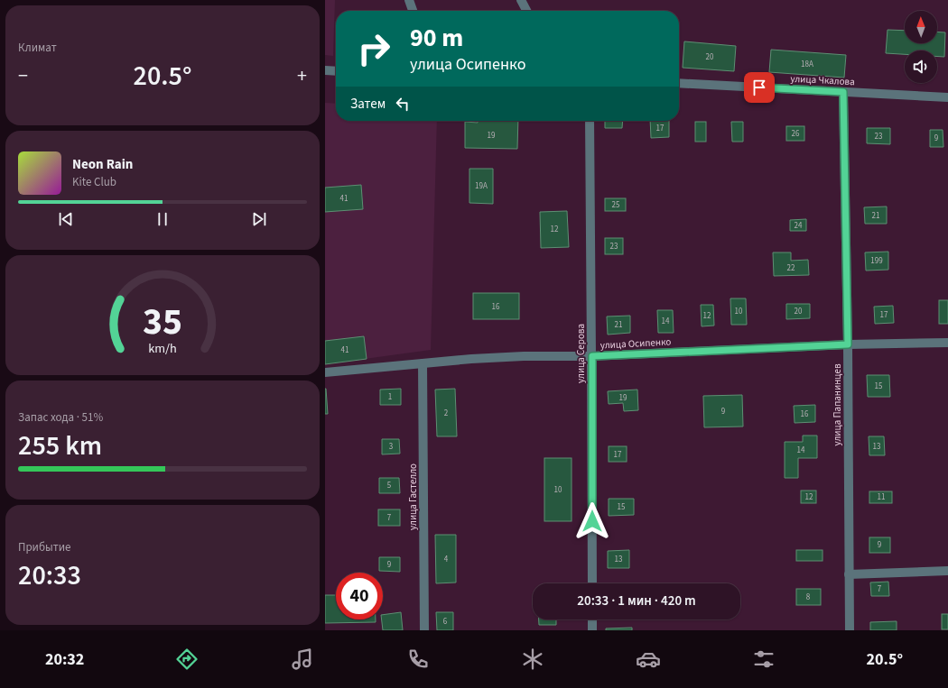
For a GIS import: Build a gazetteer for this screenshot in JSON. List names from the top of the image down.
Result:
{
  "streets": {
    "street": [
      "улица Чкалова",
      "улица Осипенко",
      "улица Серова",
      "улица Папанинцев",
      "улица Гастелло"
    ]
  },
  "crossings": [
    ["улица Чкалова", "улица Папанинцев"],
    ["улица Осипенко", "улица Серова"],
    ["улица Осипенко", "улица Папанинцев"],
    ["улица Осипенко", "улица Гастелло"]
  ],
  "house_numbers": [
    "20",
    "18А",
    "17",
    "26",
    "19",
    "23",
    "9",
    "19А",
    "41",
    "25",
    "21",
    "24",
    "12",
    "23",
    "199",
    "22",
    "16",
    "10",
    "20",
    "17",
    "12",
    "14",
    "21",
    "41",
    "15",
    "1",
    "19",
    "9",
    "2",
    "16",
    "3",
    "13",
    "14",
    "17",
    "5",
    "10",
    "12",
    "11",
    "15",
    "7",
    "9",
    "4",
    "13",
    "9",
    "7",
    "8",
    "6"
  ],
  "north": "top",
  "page": {
    "tile": [
      "Климат",
      ["Запас хода · 51%", "255 km"],
      ["Прибытие", "20:33"]
    ],
    "turn": ["90 m", "улица Осипенко"],
    "heat": ["−", "20.5°", "+"],
    "then": "Затем",
    "song": ["Neon Rain", "Kite Club"],
    "limit": "40",
    "trip": "20:33 · 1 мин · 420 m",
    "tabs": ["20:32", "20.5°"],
    "gauge": ["35", "km/h"]
  }
}
